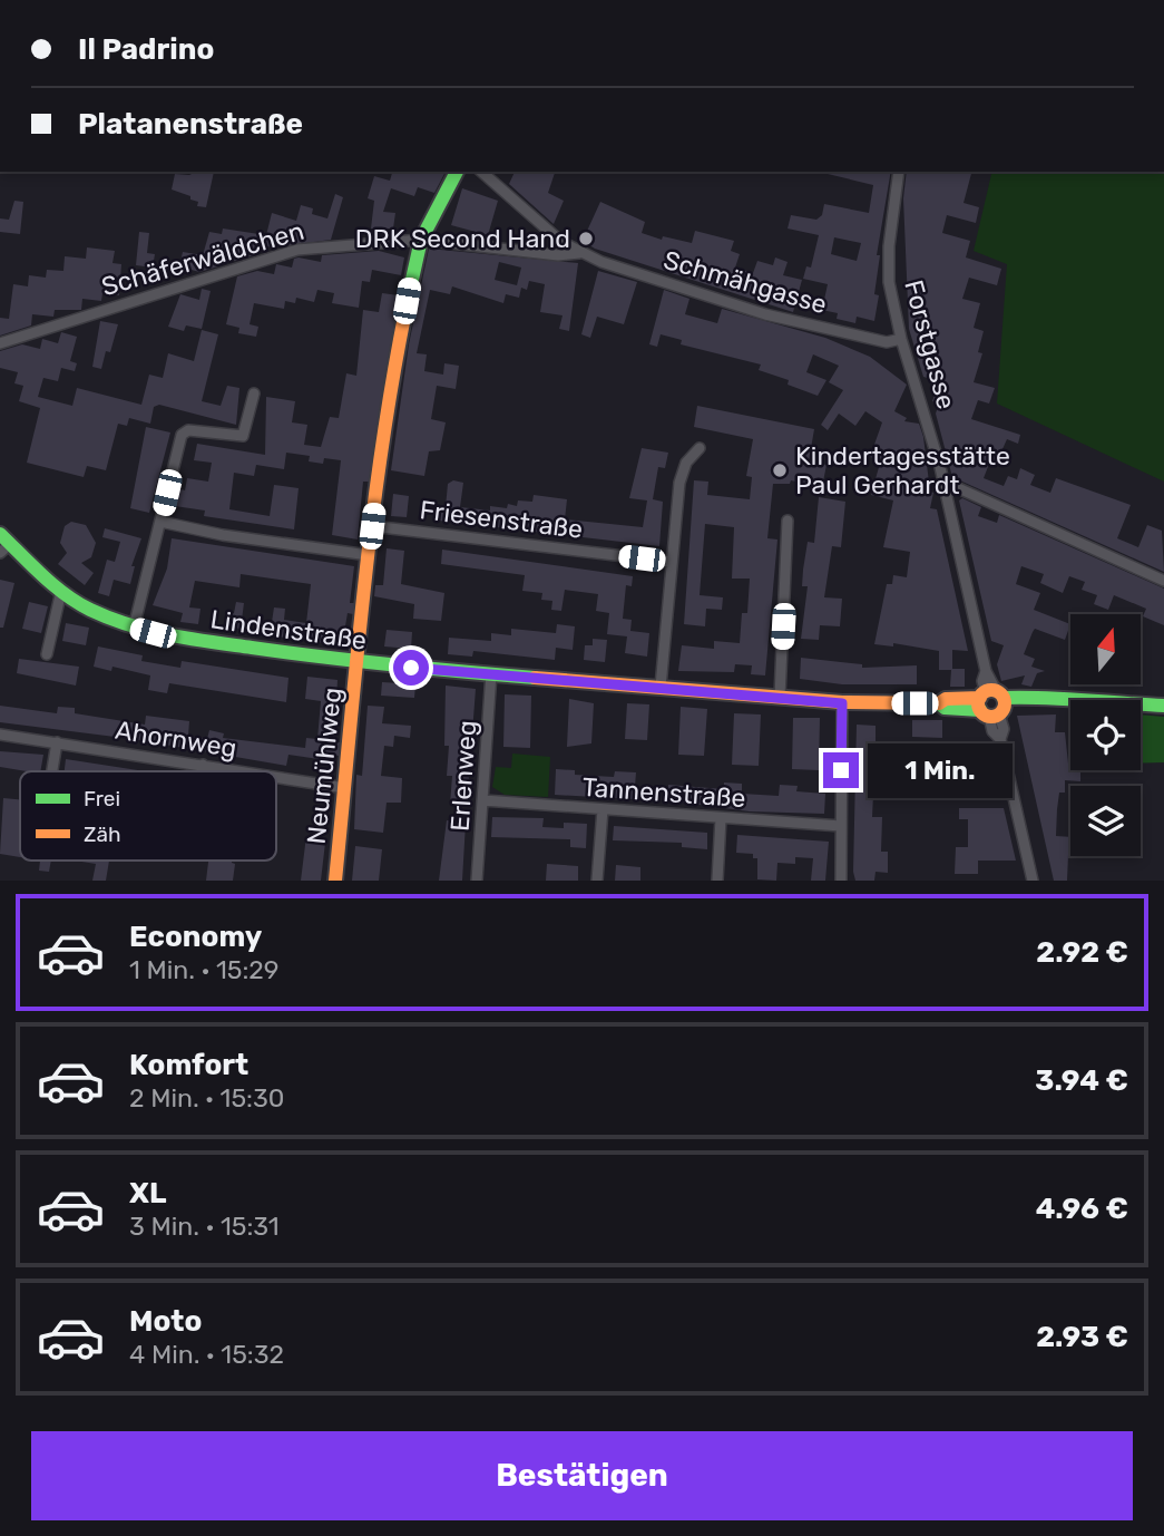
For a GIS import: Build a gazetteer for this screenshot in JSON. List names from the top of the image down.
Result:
{
  "streets": {
    "main road": ["Lindenstraße", "Neumühlweg"],
    "street": [
      "Schäferwäldchen",
      "Schmähgasse",
      "Forstgasse",
      "Friesenstraße",
      "Ahornweg",
      "Erlenweg",
      "Tannenstraße"
    ]
  },
  "crossings": [
    ["Schäferwäldchen", "Schmähgasse"],
    ["Schäferwäldchen", "Neumühlweg"],
    ["Schmähgasse", "Forstgasse"],
    ["Schmähgasse", "Neumühlweg"],
    ["Forstgasse", "Lindenstraße"],
    ["Friesenstraße", "Neumühlweg"],
    ["Lindenstraße", "Neumühlweg"],
    ["Lindenstraße", "Erlenweg"],
    ["Ahornweg", "Neumühlweg"],
    ["Erlenweg", "Tannenstraße"]
  ],
  "places": ["DRK Second Hand", "Kindertagesstätte Paul Gerhardt"],
  "legend": ["Frei", "Zäh"],
  "north": "top",
  "page": {
    "banner": ["Il Padrino", "Platanenstraße"],
    "bubble": "1 Min.",
    "list": [
      {
        "name": "Economy",
        "note": "1 Min. · 15:29",
        "value": "2.92 €"
      },
      {
        "name": "Komfort",
        "note": "2 Min. · 15:30",
        "value": "3.94 €"
      },
      {
        "name": "XL",
        "note": "3 Min. · 15:31",
        "value": "4.96 €"
      },
      {
        "name": "Moto",
        "note": "4 Min. · 15:32",
        "value": "2.93 €"
      }
    ],
    "buttons": "Bestätigen"
  }
}
